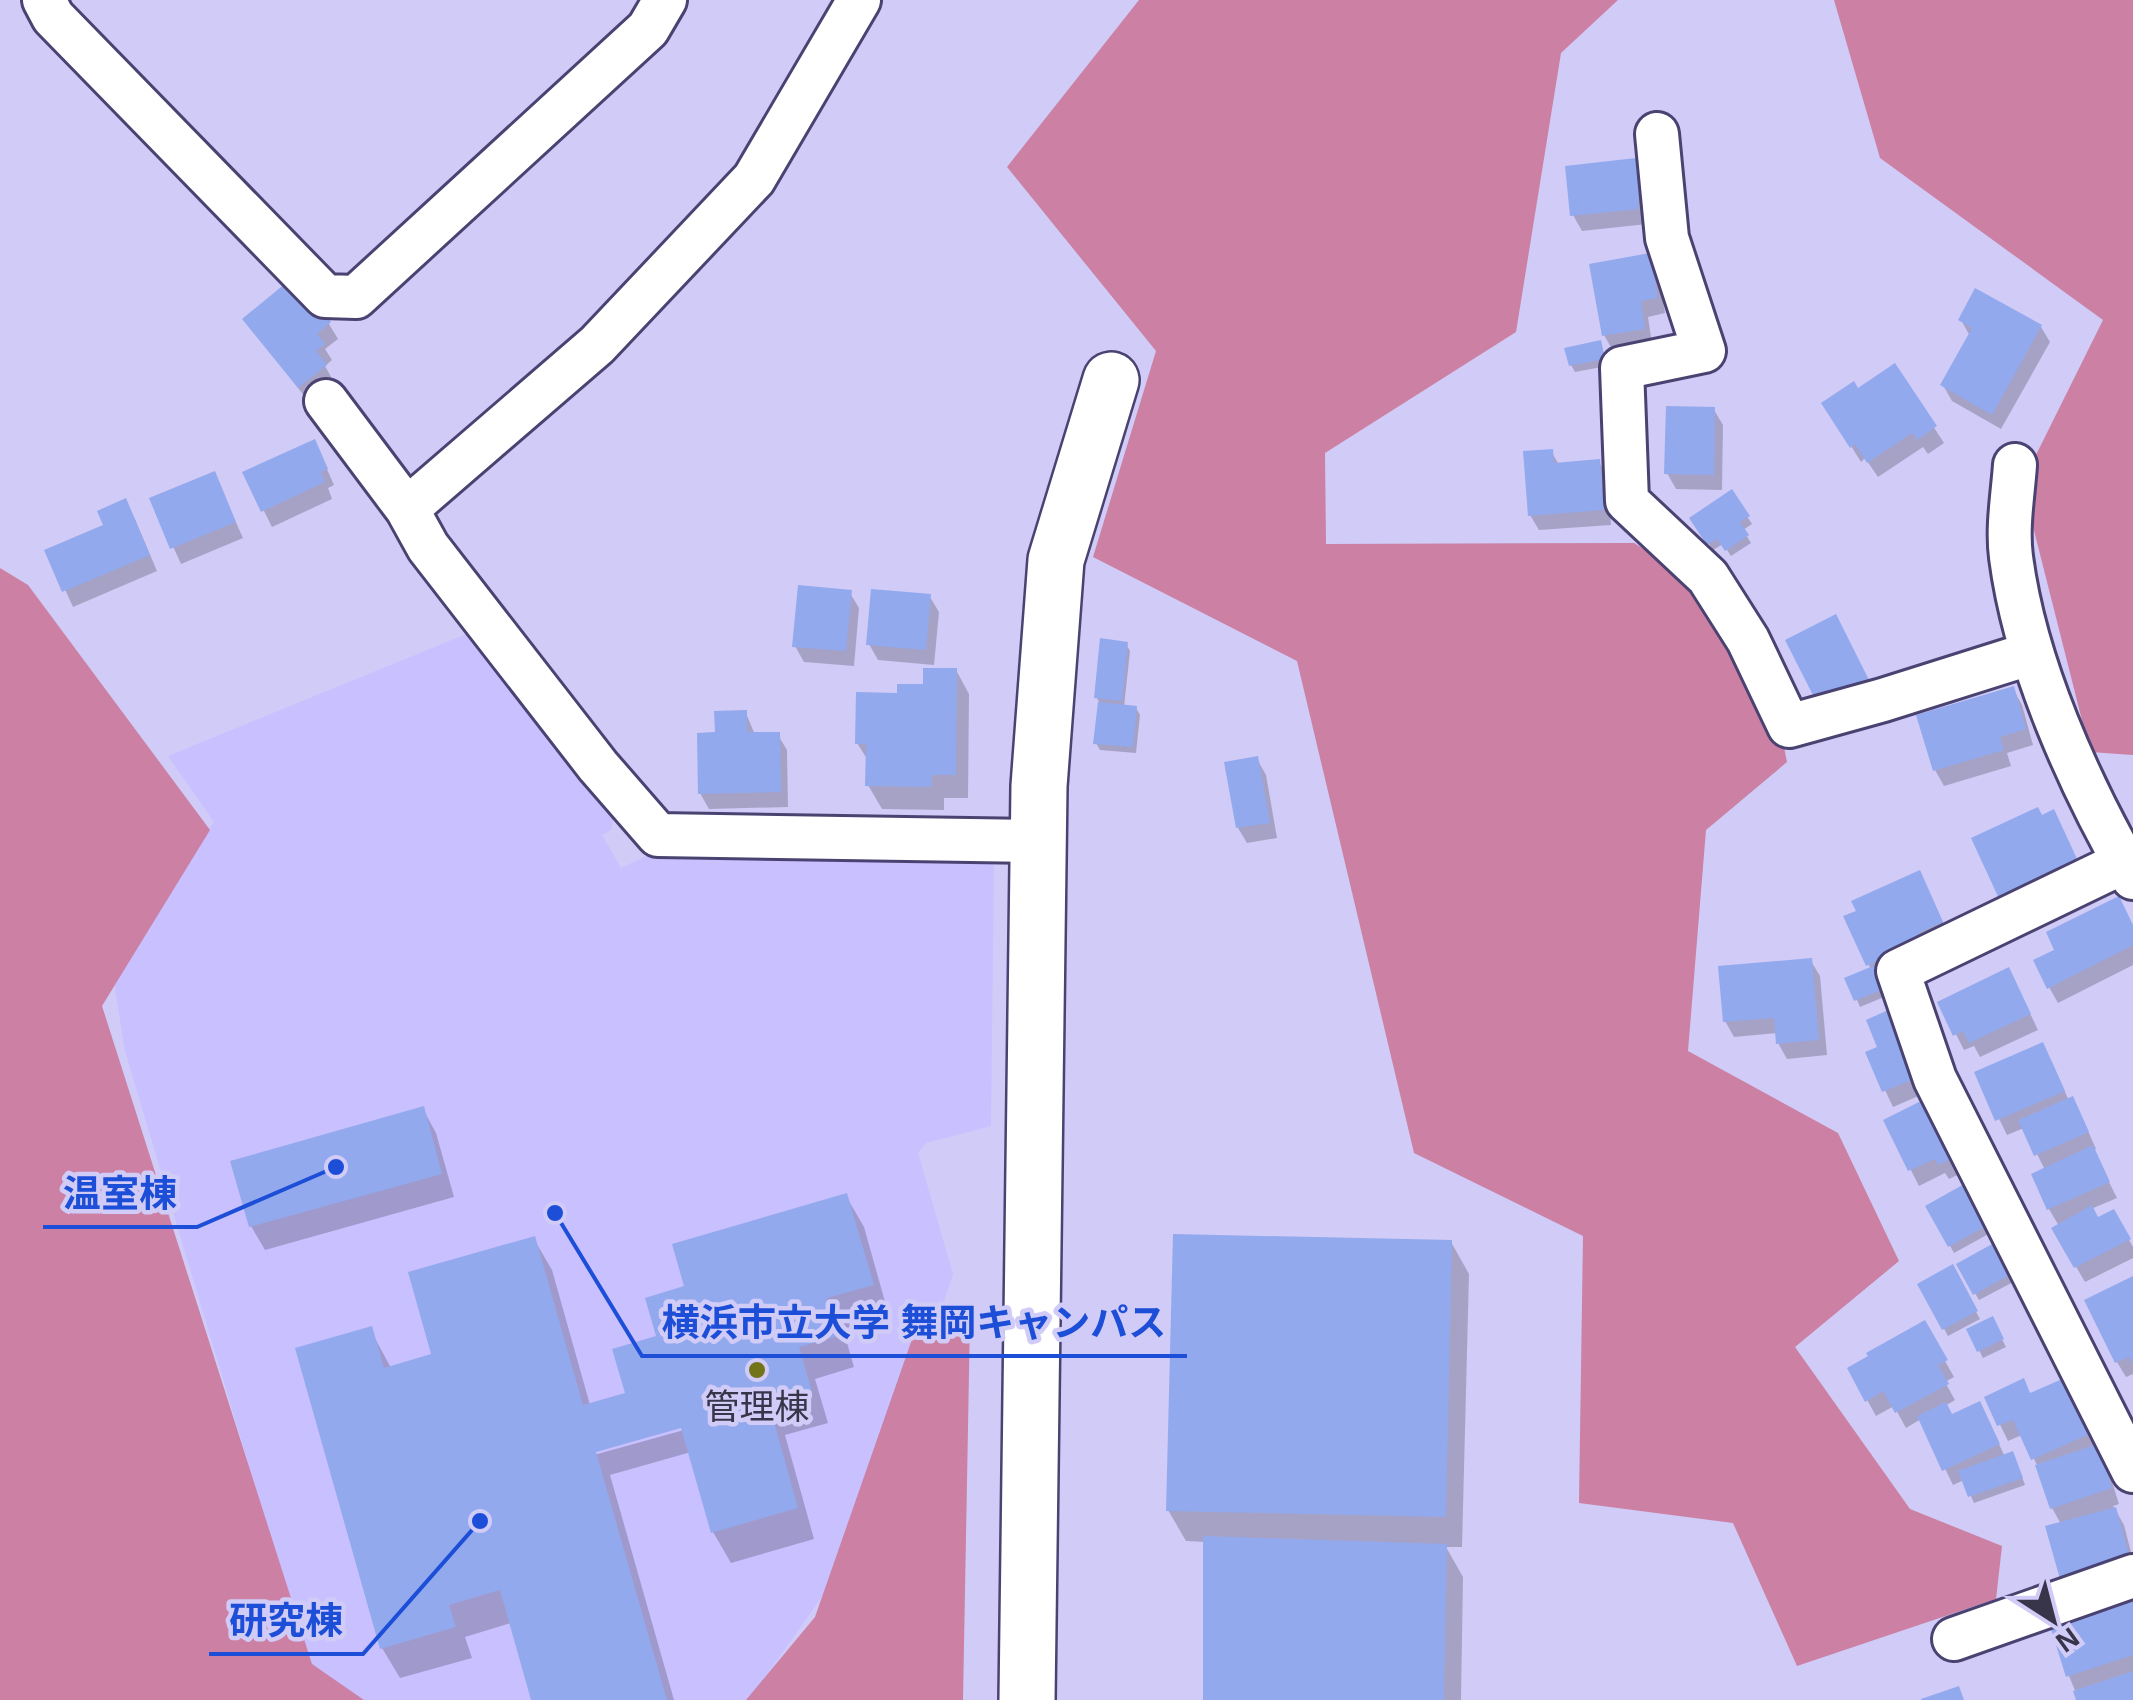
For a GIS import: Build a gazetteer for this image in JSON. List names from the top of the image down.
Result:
{
  "places": [
    "温室棟",
    "横浜市立大学 舞岡キャンパス",
    "管理棟",
    "研究棟"
  ],
  "north": "bottom right"
}
